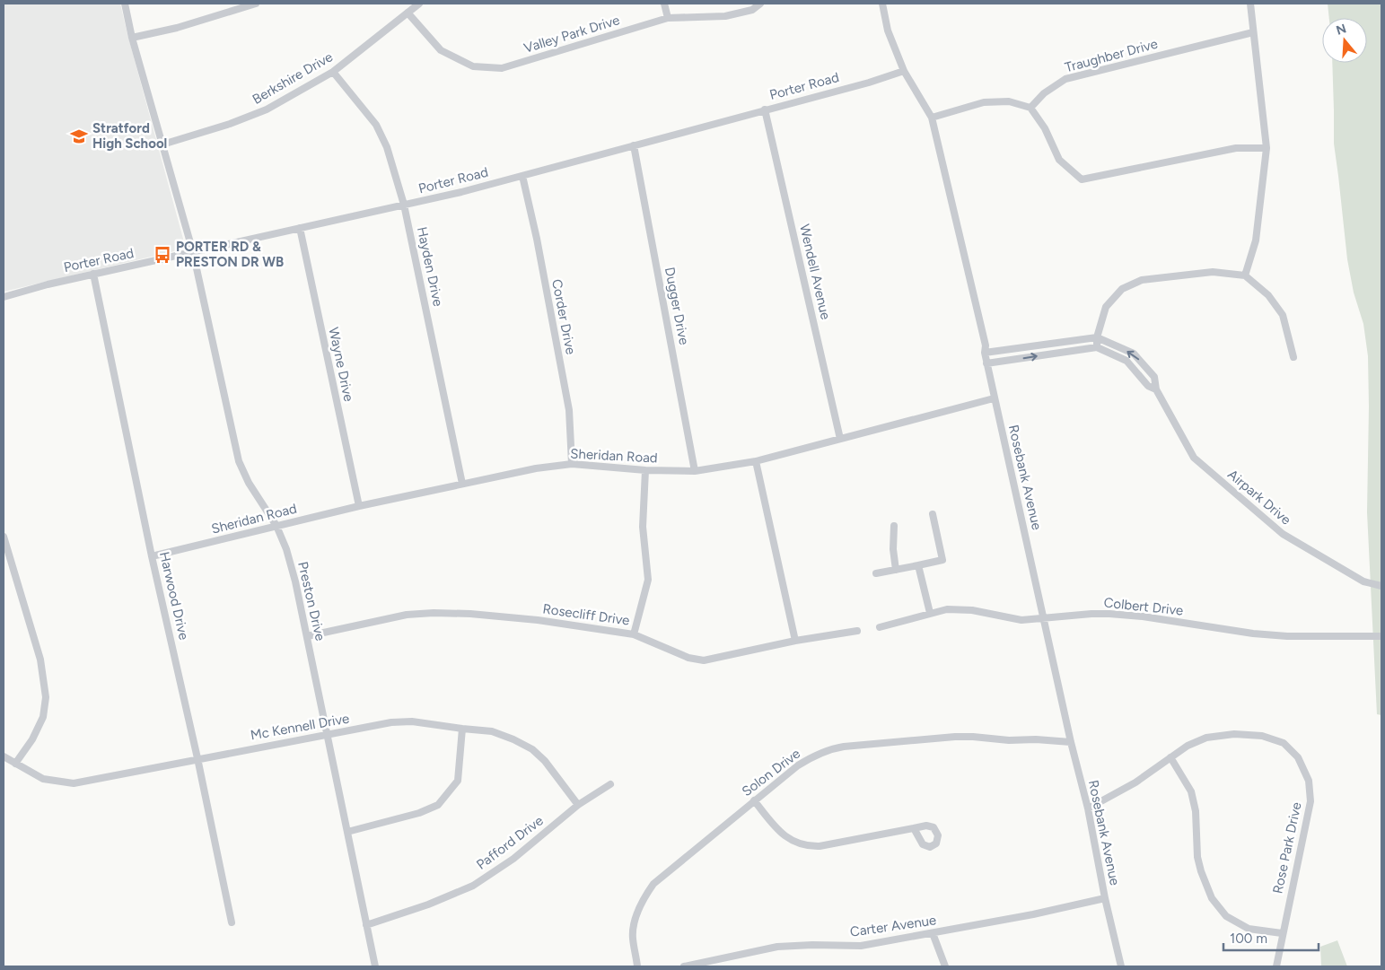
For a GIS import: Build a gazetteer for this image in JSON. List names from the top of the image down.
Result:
{
  "streets": {
    "street": [
      "Valley Park Drive",
      "Traughber Drive",
      "Berkshire Drive",
      "Porter Road",
      "Hayden Drive",
      "Wendell Avenue",
      "Dugger Drive",
      "Corder Drive",
      "Wayne Drive",
      "Sheridan Road",
      "Rosebank Avenue",
      "Airpark Drive",
      "Harwood Drive",
      "Preston Drive",
      "Colbert Drive",
      "Rosecliff Drive",
      "Mc Kennell Drive",
      "Solon Drive",
      "Pafford Drive",
      "Rose Park Drive",
      "Carter Avenue"
    ]
  },
  "crossings": [
    ["Valley Park Drive", "Berkshire Drive"],
    ["Berkshire Drive", "Hayden Drive"],
    ["Berkshire Drive", "Preston Drive"],
    ["Porter Road", "Hayden Drive"],
    ["Porter Road", "Wendell Avenue"],
    ["Porter Road", "Dugger Drive"],
    ["Porter Road", "Corder Drive"],
    ["Porter Road", "Wayne Drive"],
    ["Porter Road", "Rosebank Avenue"],
    ["Porter Road", "Harwood Drive"],
    ["Porter Road", "Preston Drive"],
    ["Hayden Drive", "Sheridan Road"],
    ["Wendell Avenue", "Sheridan Road"],
    ["Dugger Drive", "Sheridan Road"],
    ["Corder Drive", "Sheridan Road"],
    ["Wayne Drive", "Sheridan Road"],
    ["Sheridan Road", "Rosebank Avenue"],
    ["Sheridan Road", "Harwood Drive"],
    ["Sheridan Road", "Preston Drive"],
    ["Rosebank Avenue", "Colbert Drive"],
    ["Rosebank Avenue", "Solon Drive"],
    ["Rosebank Avenue", "Rose Park Drive"],
    ["Rosebank Avenue", "Carter Avenue"],
    ["Harwood Drive", "Mc Kennell Drive"],
    ["Preston Drive", "Rosecliff Drive"],
    ["Preston Drive", "Mc Kennell Drive"],
    ["Preston Drive", "Pafford Drive"],
    ["Mc Kennell Drive", "Pafford Drive"]
  ],
  "places": {
    "school or university": ["Stratford High School"],
    "bus stop": ["PORTER RD & PRESTON DR WB"]
  },
  "scale_bar": "100 m",
  "north": "top"
}
